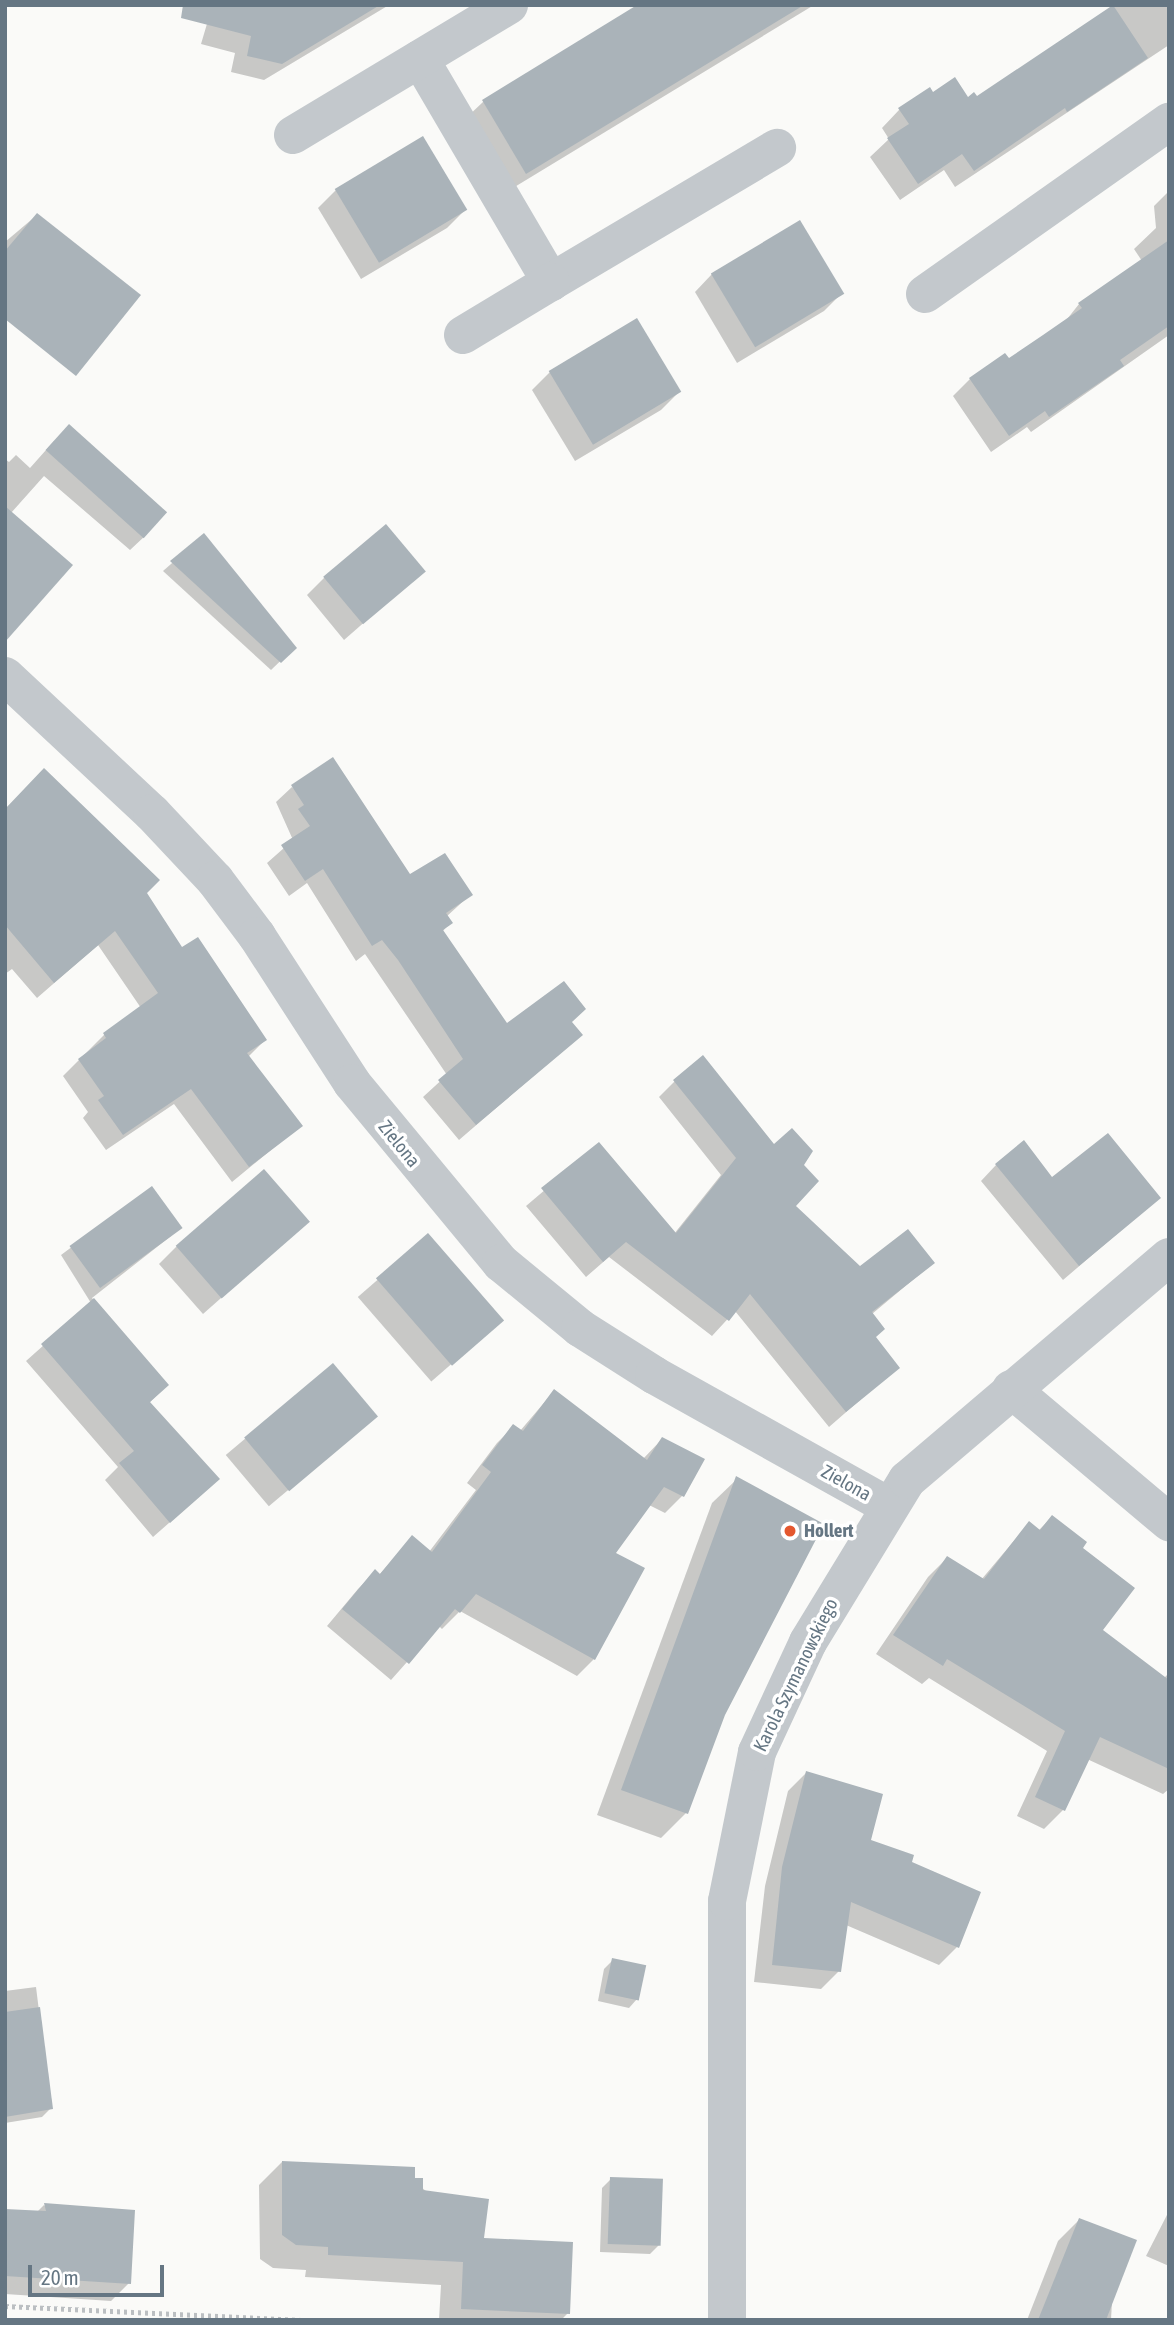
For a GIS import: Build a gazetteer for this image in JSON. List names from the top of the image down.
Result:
{
  "streets": {
    "street": ["Zielona", "Karola Szymanowskiego"]
  },
  "crossings": [
    ["Zielona", "Karola Szymanowskiego"]
  ],
  "places": ["Hollert"],
  "scale_bar": "20 m"
}
